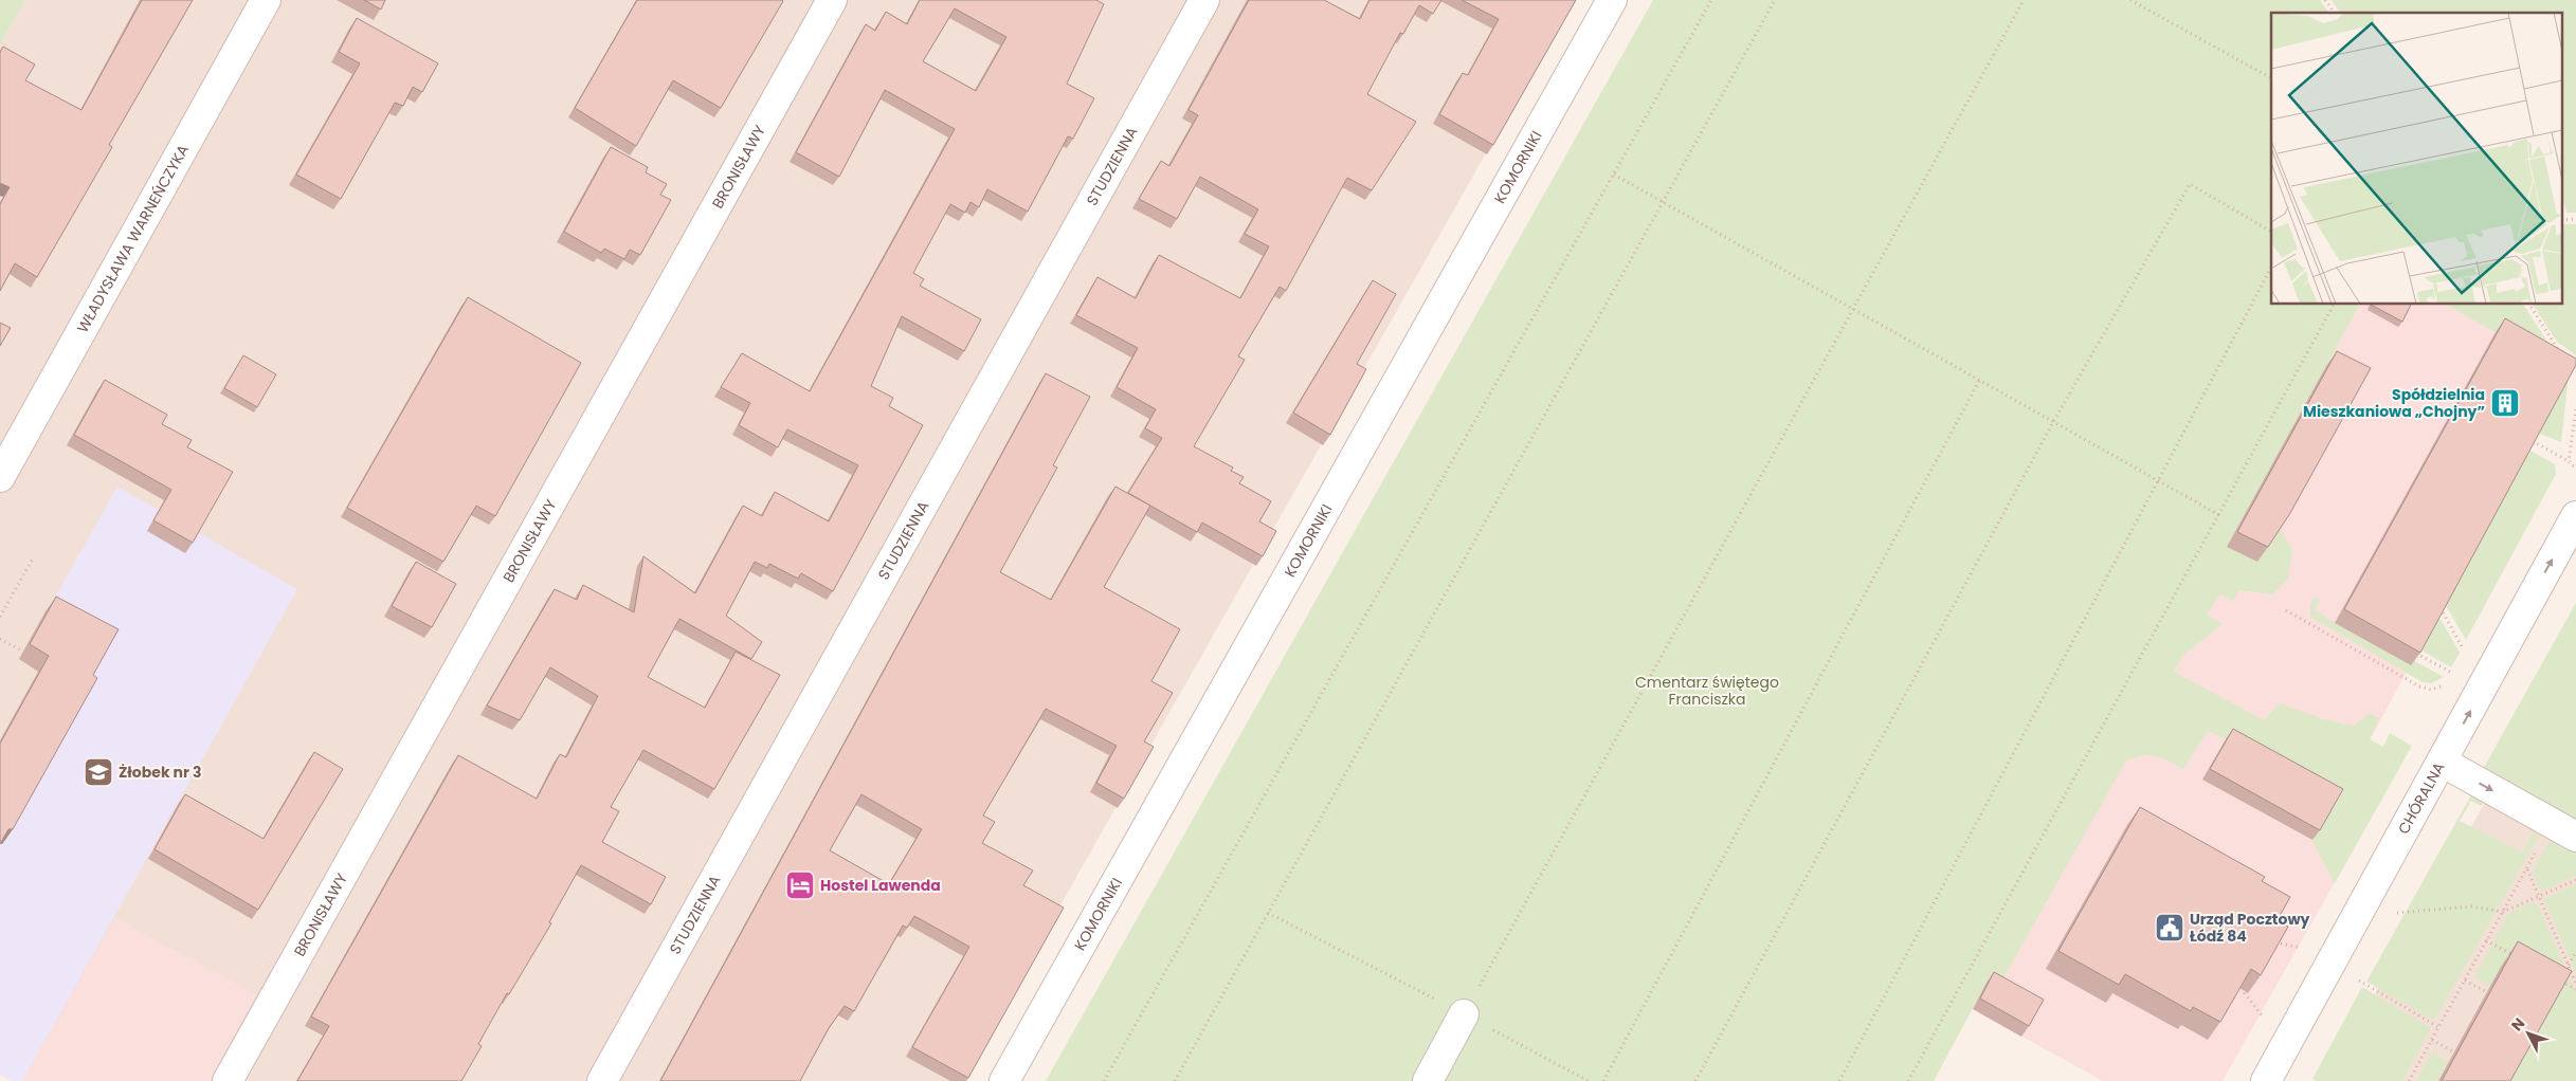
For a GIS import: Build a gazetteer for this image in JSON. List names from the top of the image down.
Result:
{
  "streets": {
    "street": [
      "BRONISŁAWY",
      "STUDZIENNA",
      "KOMORNIKI",
      "WŁADYSŁAWA WARNEŃCZYKA",
      "CHÓRALNA"
    ]
  },
  "one_way": ["CHÓRALNA"],
  "parks": ["Cmentarz świętego Franciszka"],
  "places": {
    "building": ["Spółdzielnia Mieszkaniowa „Chojny”"],
    "school or university": ["Żłobek nr 3"],
    "hotel": ["Hostel Lawenda"],
    "public building": ["Urząd Pocztowy Łódź 84"]
  },
  "north": "top left"
}
